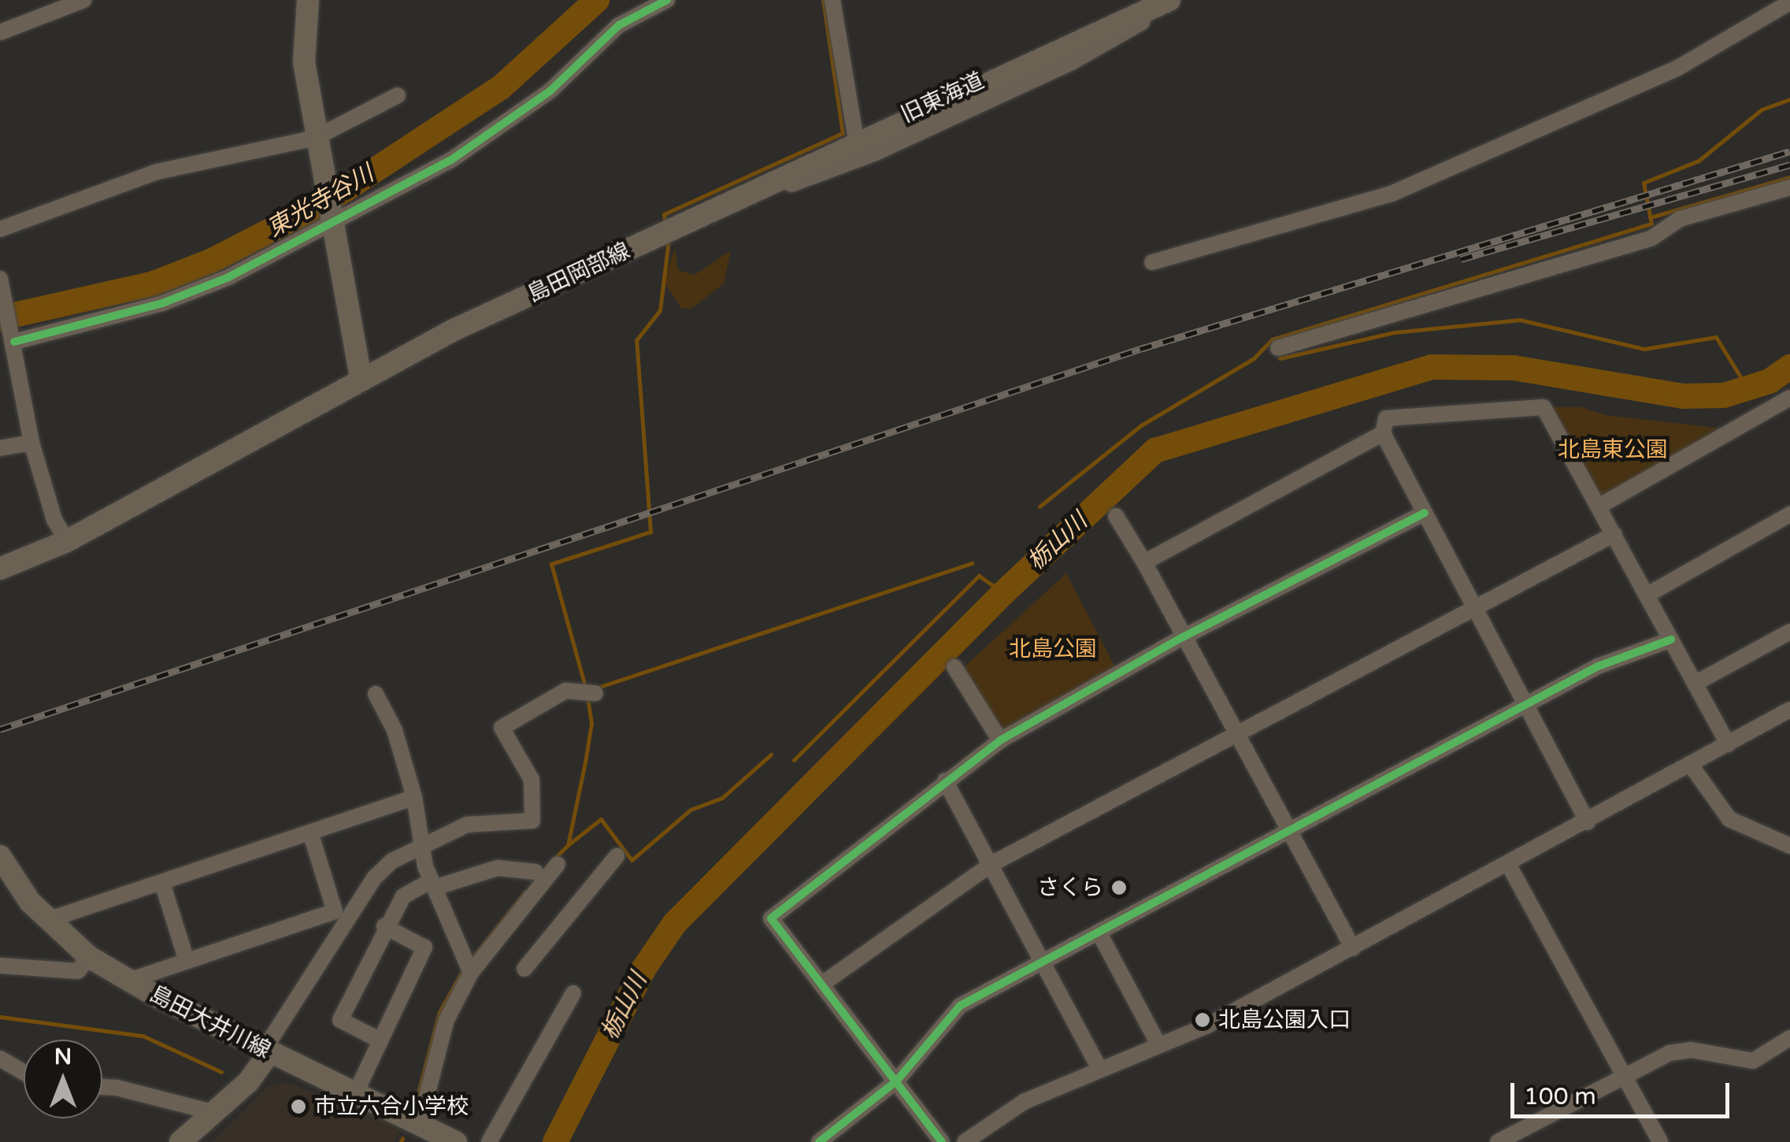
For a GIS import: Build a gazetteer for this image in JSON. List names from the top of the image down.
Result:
{
  "streets": {
    "main road": ["島田岡部線", "島田大井川線"],
    "street": ["旧東海道"]
  },
  "crossings": [
    ["旧東海道", "島田岡部線"]
  ],
  "water": ["東光寺谷川", "栃山川"],
  "parks": ["北島東公園", "北島公園"],
  "places": ["さくら", "北島公園入口", "市立六合小学校"],
  "scale_bar": "100 m",
  "north": "top"
}
